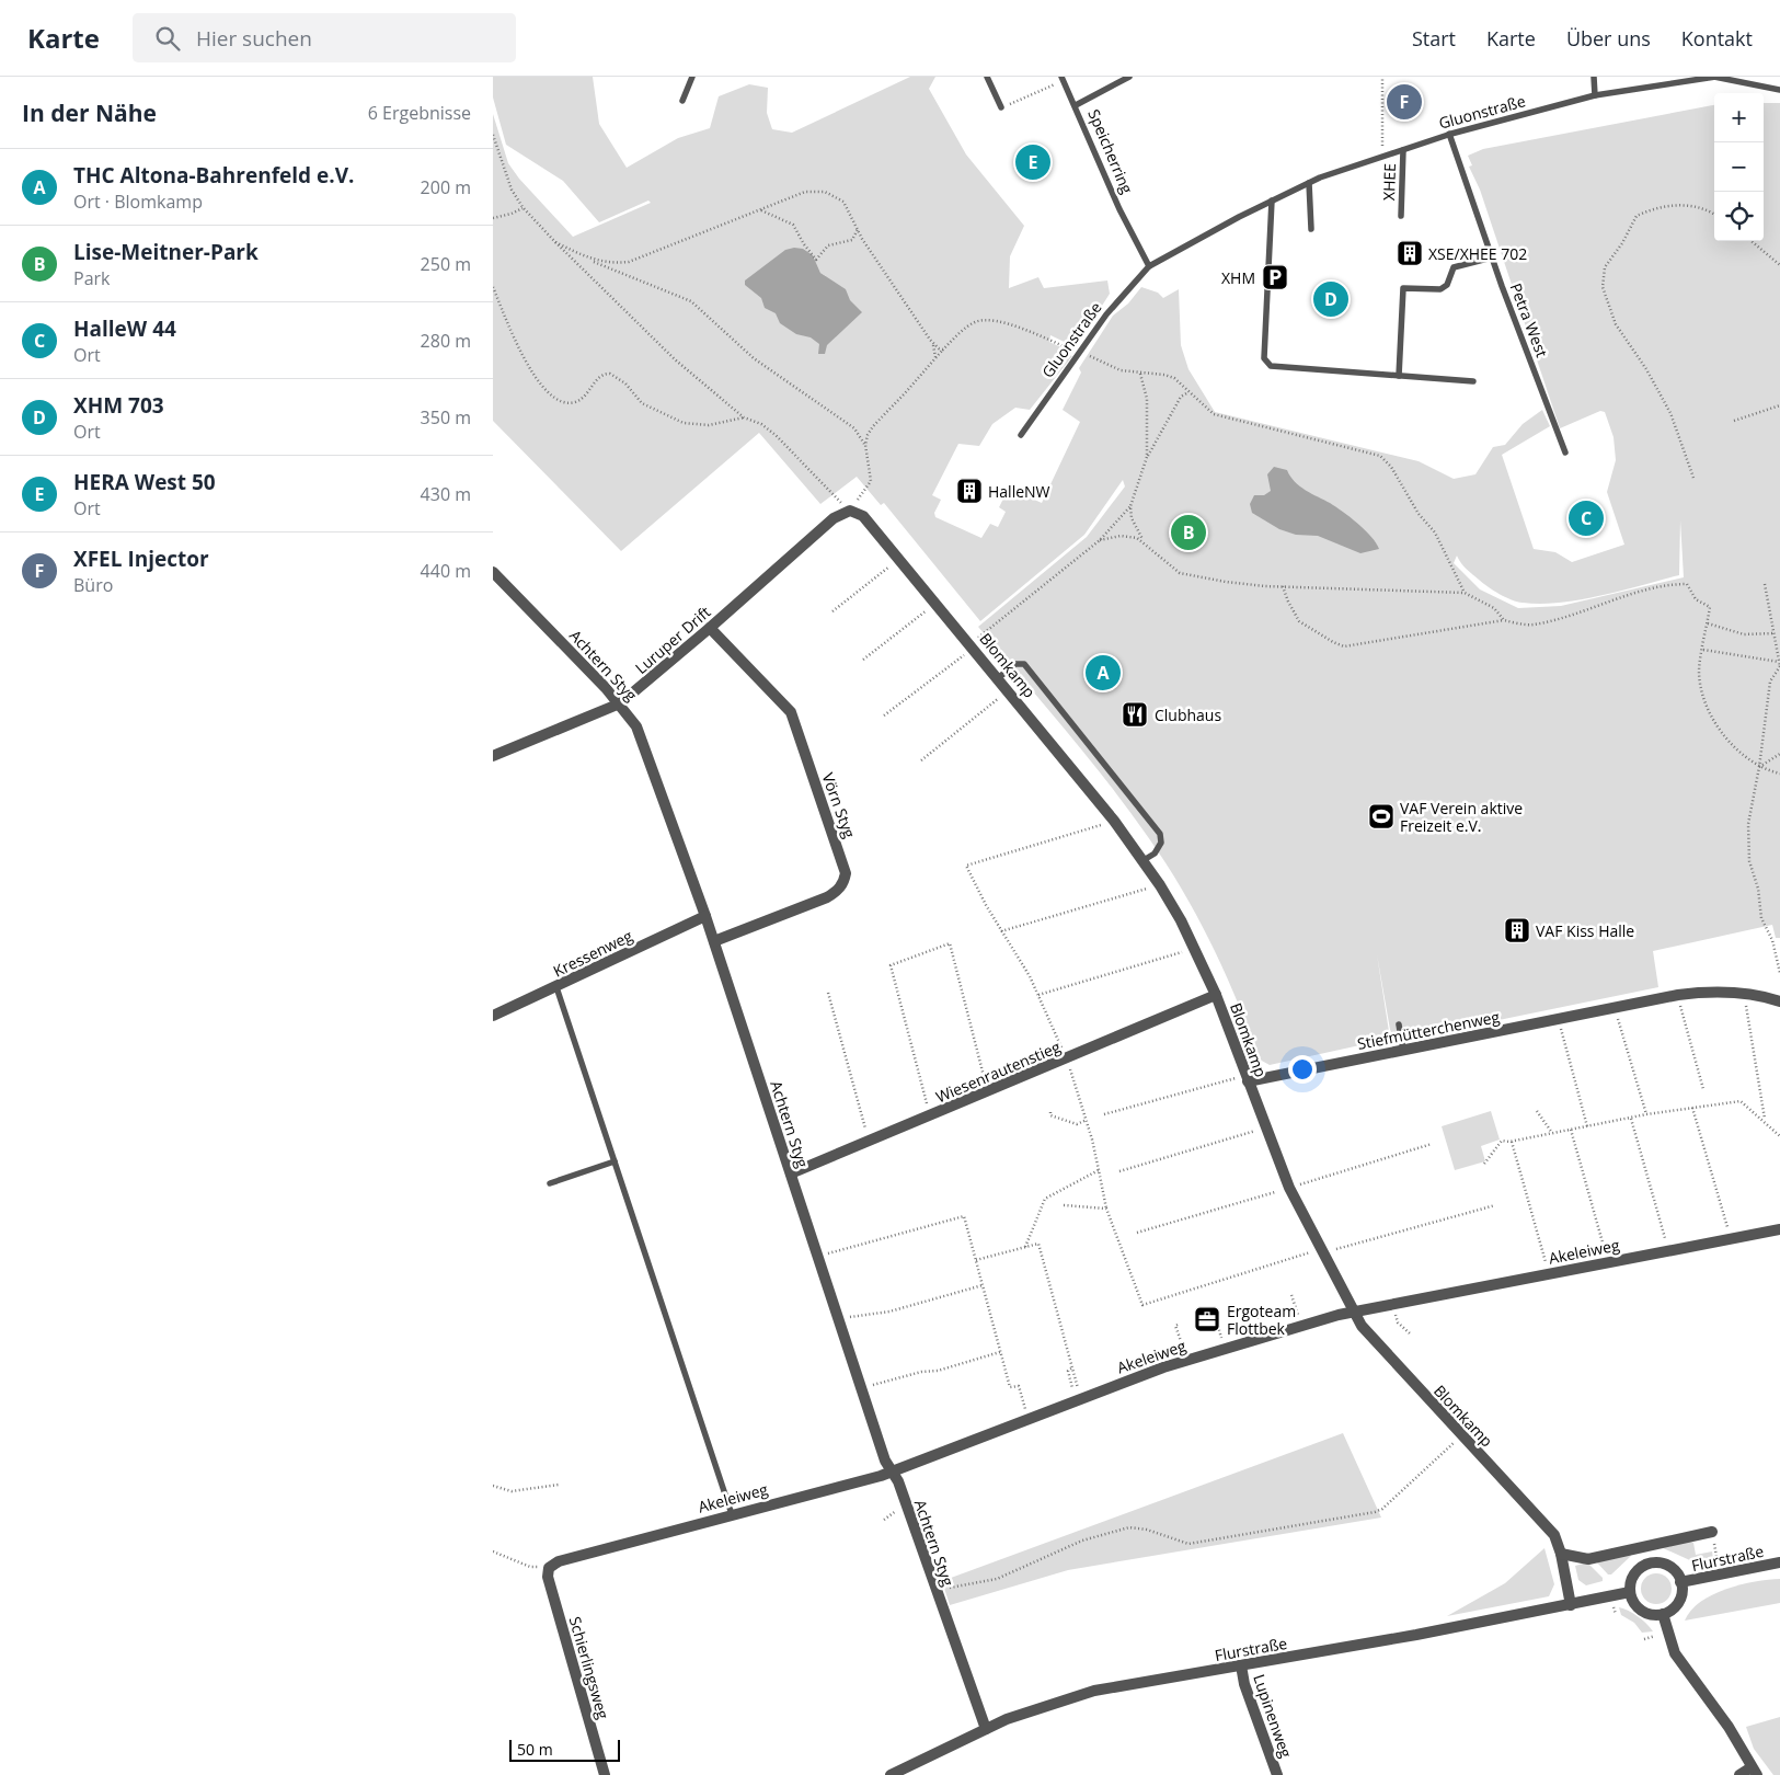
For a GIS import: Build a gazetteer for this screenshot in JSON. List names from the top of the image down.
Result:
{
  "streets": {
    "street": [
      "Luruper Drift",
      "Achtern Styg",
      "Blomkamp",
      "Vörn Styg",
      "Kressenweg",
      "Stiefmütterchenweg",
      "Wiesenrautenstieg",
      "Akeleiweg",
      "Flurstraße",
      "Schierlingsweg",
      "Lupinenweg"
    ],
    "lane": [
      "Gluonstraße",
      "Speicherring",
      "XHEE",
      "Petra West"
    ]
  },
  "crossings": [
    ["Gluonstraße", "Speicherring"],
    ["Gluonstraße", "XHEE"],
    ["Gluonstraße", "Petra West"],
    ["Luruper Drift", "Achtern Styg"],
    ["Luruper Drift", "Blomkamp"],
    ["Luruper Drift", "Vörn Styg"],
    ["Achtern Styg", "Vörn Styg"],
    ["Achtern Styg", "Kressenweg"],
    ["Achtern Styg", "Wiesenrautenstieg"],
    ["Achtern Styg", "Akeleiweg"],
    ["Achtern Styg", "Flurstraße"],
    ["Blomkamp", "Stiefmütterchenweg"],
    ["Blomkamp", "Wiesenrautenstieg"],
    ["Blomkamp", "Akeleiweg"],
    ["Blomkamp", "Flurstraße"],
    ["Akeleiweg", "Schierlingsweg"],
    ["Flurstraße", "Lupinenweg"]
  ],
  "places": {
    "building": ["XSE/XHEE 702", "HalleNW", "VAF Kiss Halle"],
    "parking": ["XHM"],
    "restaurant": ["Clubhaus"],
    "sports": ["VAF Verein aktive Freizeit e.V."],
    "office": ["Ergoteam Flottbek"]
  },
  "scale_bar": "50 m",
  "page": {
    "header": "Karte",
    "search": "Hier suchen",
    "nav": [
      "Start",
      "Karte",
      "Über uns",
      "Kontakt"
    ],
    "heading": ["In der Nähe", "6 Ergebnisse"],
    "pins": [
      "F",
      "E",
      "D",
      "C",
      "B",
      "A"
    ],
    "map_buttons": ["+", "−"],
    "list": [
      {
        "mark": "A",
        "name": "THC Altona-Bahrenfeld e.V.",
        "note": "Ort · Blomkamp",
        "value": "200 m"
      },
      {
        "mark": "B",
        "name": "Lise-Meitner-Park",
        "note": "Park",
        "value": "250 m"
      },
      {
        "mark": "C",
        "name": "HalleW 44",
        "note": "Ort",
        "value": "280 m"
      },
      {
        "mark": "D",
        "name": "XHM 703",
        "note": "Ort",
        "value": "350 m"
      },
      {
        "mark": "E",
        "name": "HERA West 50",
        "note": "Ort",
        "value": "430 m"
      },
      {
        "mark": "F",
        "name": "XFEL Injector",
        "note": "Büro",
        "value": "440 m"
      }
    ],
    "scale": "50 m"
  }
}
